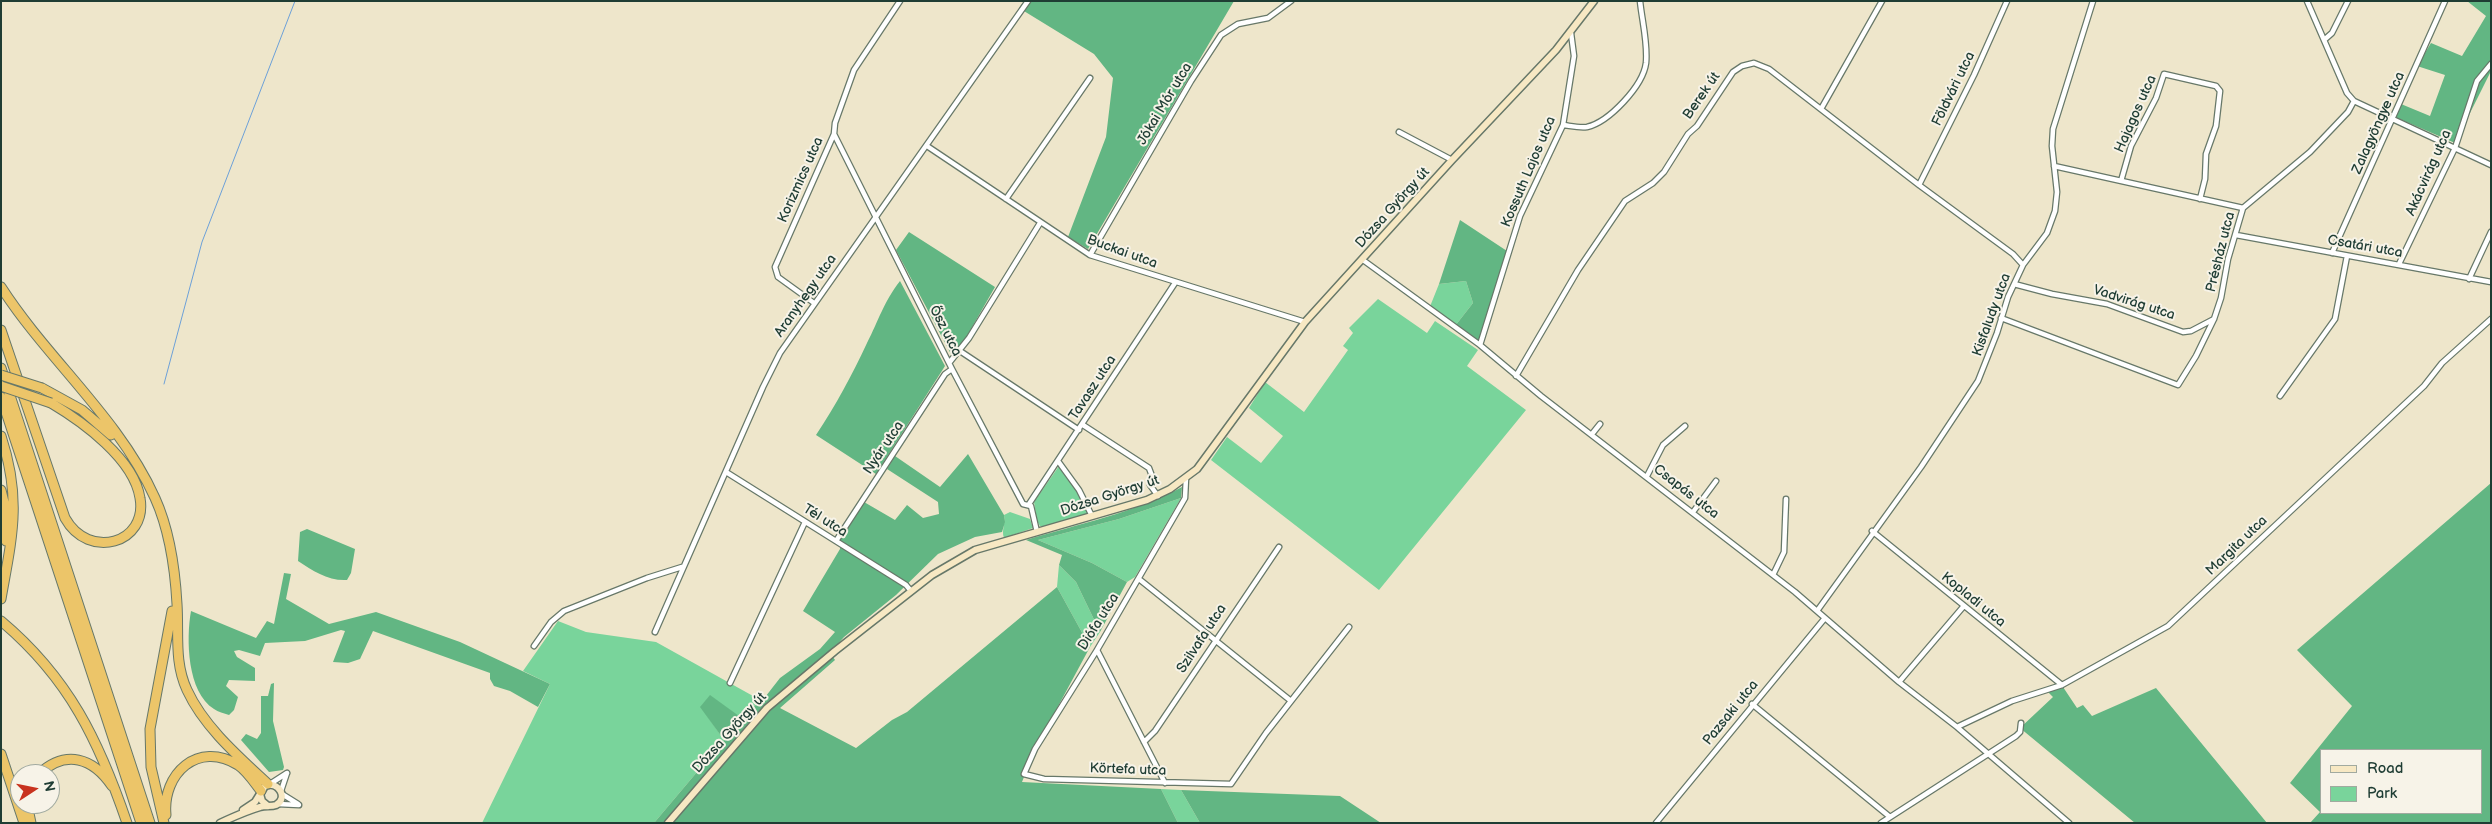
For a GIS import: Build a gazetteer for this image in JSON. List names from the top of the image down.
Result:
{
  "streets": {
    "main road": ["Dózsa György út"],
    "street": [
      "Földvári utca",
      "Berek út",
      "Jókai Mór utca",
      "Hajagos utca",
      "Zalagyöngye utca",
      "Kossuth Lajos utca",
      "Akácvirág utca",
      "Korizmics utca",
      "Csatári utca",
      "Buckai utca",
      "Présház utca",
      "Aranyhegy utca",
      "Vadvirág utca",
      "Kisfaludy utca",
      "Ősz utca",
      "Tavasz utca",
      "Nyár utca",
      "Csapás utca",
      "Tél utca",
      "Margita utca",
      "Kopladi utca",
      "Diófa utca",
      "Szilvafa utca",
      "Pazsaki utca",
      "Körtefa utca"
    ]
  },
  "crossings": [
    ["Földvári utca", "Berek út"],
    ["Berek út", "Kisfaludy utca"],
    ["Berek út", "Csapás utca"],
    ["Jókai Mór utca", "Buckai utca"],
    ["Zalagyöngye utca", "Csatári utca"],
    ["Kossuth Lajos utca", "Dózsa György út"],
    ["Kossuth Lajos utca", "Csapás utca"],
    ["Akácvirág utca", "Csatári utca"],
    ["Korizmics utca", "Aranyhegy utca"],
    ["Korizmics utca", "Ősz utca"],
    ["Dózsa György út", "Buckai utca"],
    ["Dózsa György út", "Ősz utca"],
    ["Dózsa György út", "Csapás utca"],
    ["Dózsa György út", "Tél utca"],
    ["Dózsa György út", "Diófa utca"],
    ["Csatári utca", "Présház utca"],
    ["Buckai utca", "Aranyhegy utca"],
    ["Buckai utca", "Tavasz utca"],
    ["Présház utca", "Vadvirág utca"],
    ["Présház utca", "Kisfaludy utca"],
    ["Aranyhegy utca", "Ősz utca"],
    ["Aranyhegy utca", "Tél utca"],
    ["Vadvirág utca", "Kisfaludy utca"],
    ["Kisfaludy utca", "Csapás utca"],
    ["Kisfaludy utca", "Kopladi utca"],
    ["Ősz utca", "Tavasz utca"],
    ["Ősz utca", "Nyár utca"],
    ["Nyár utca", "Tél utca"],
    ["Csapás utca", "Margita utca"],
    ["Csapás utca", "Pazsaki utca"],
    ["Margita utca", "Kopladi utca"],
    ["Diófa utca", "Körtefa utca"]
  ],
  "legend": ["Road", "Park"],
  "north": "right"
}
